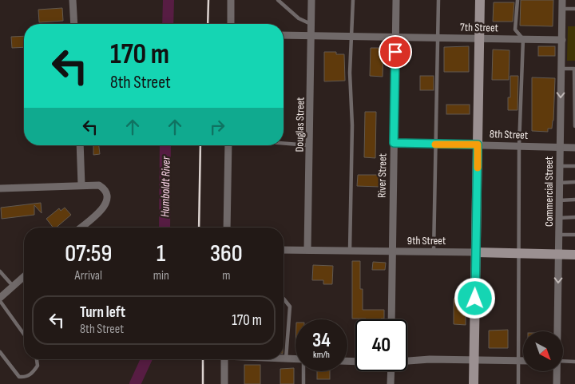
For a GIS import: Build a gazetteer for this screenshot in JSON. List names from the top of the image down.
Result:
{
  "streets": {
    "street": [
      "7th Street",
      "Douglas Street",
      "8th Street",
      "River Street",
      "Commercial Street",
      "9th Street"
    ]
  },
  "crossings": [
    ["7th Street", "Douglas Street"],
    ["7th Street", "River Street"],
    ["7th Street", "Commercial Street"],
    ["Douglas Street", "9th Street"],
    ["8th Street", "River Street"],
    ["8th Street", "Commercial Street"],
    ["River Street", "9th Street"],
    ["Commercial Street", "9th Street"]
  ],
  "one_way": ["Commercial Street"],
  "water": ["Humboldt River"],
  "north": "bottom right",
  "page": {
    "turn": ["170 m", "8th Street"],
    "eta": [
      "07:59",
      "Arrival",
      "1",
      "min",
      "360",
      "m"
    ],
    "list": [
      {
        "name": "Turn left",
        "note": "8th Street",
        "value": "170 m"
      }
    ],
    "speed": "34 km/h",
    "limit": "40"
  }
}
